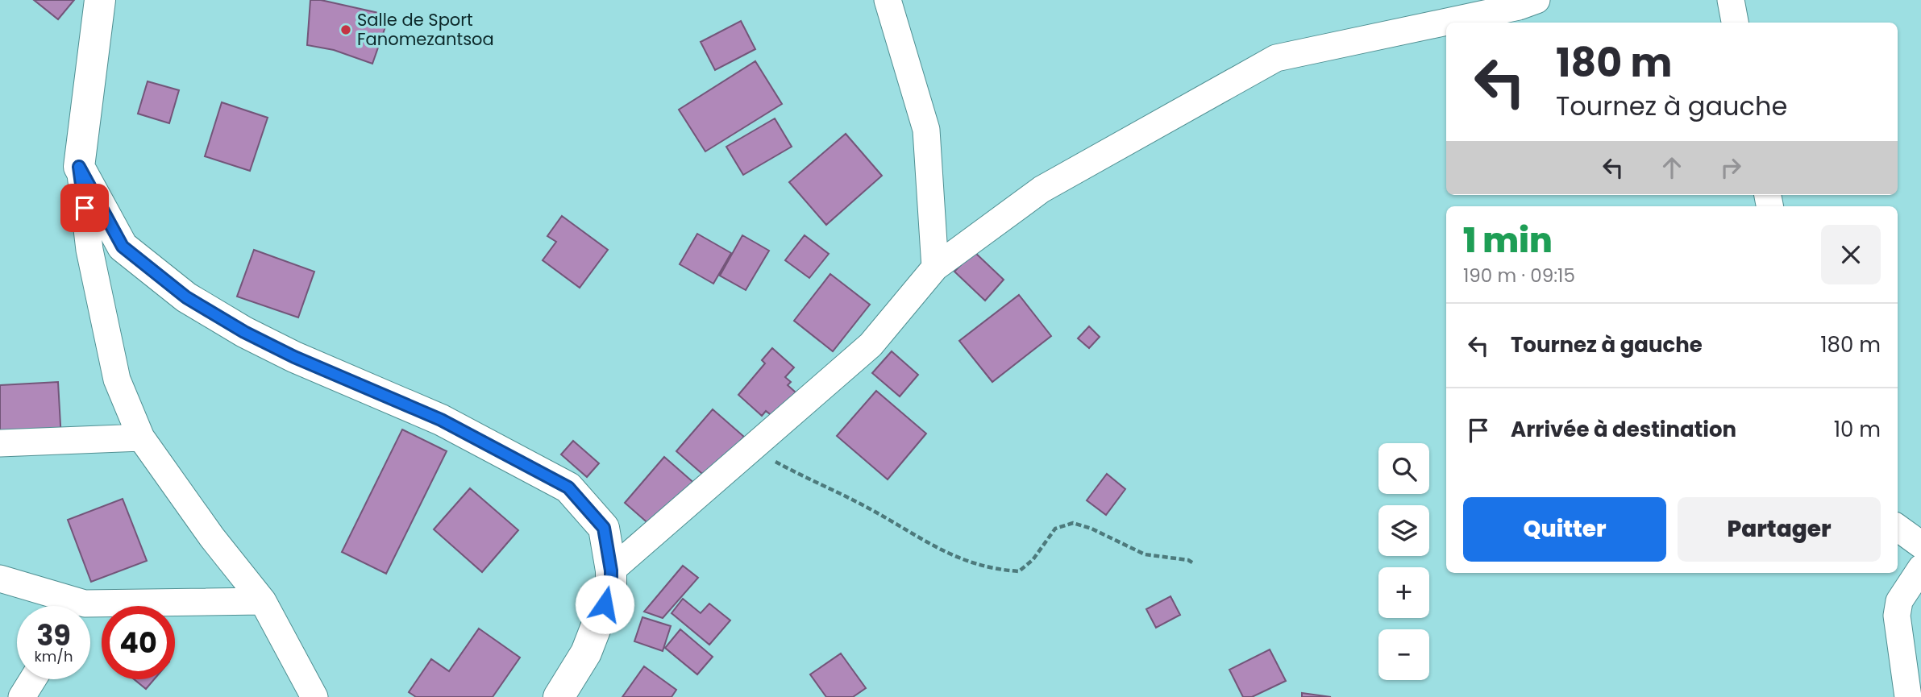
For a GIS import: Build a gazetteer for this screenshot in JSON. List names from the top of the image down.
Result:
{
  "places": ["Salle de Sport Fanomezantsoa"],
  "page": {
    "turn": ["180 m", "Tournez à gauche"],
    "heading": ["1 min", "190 m · 09:15"],
    "list": [
      {
        "name": "Tournez à gauche",
        "value": "180 m"
      },
      {
        "name": "Arrivée à destination",
        "value": "10 m"
      }
    ],
    "map_buttons": ["+", "−"],
    "buttons": ["Quitter", "Partager"],
    "speed": "39 km/h",
    "limit": "40"
  }
}
